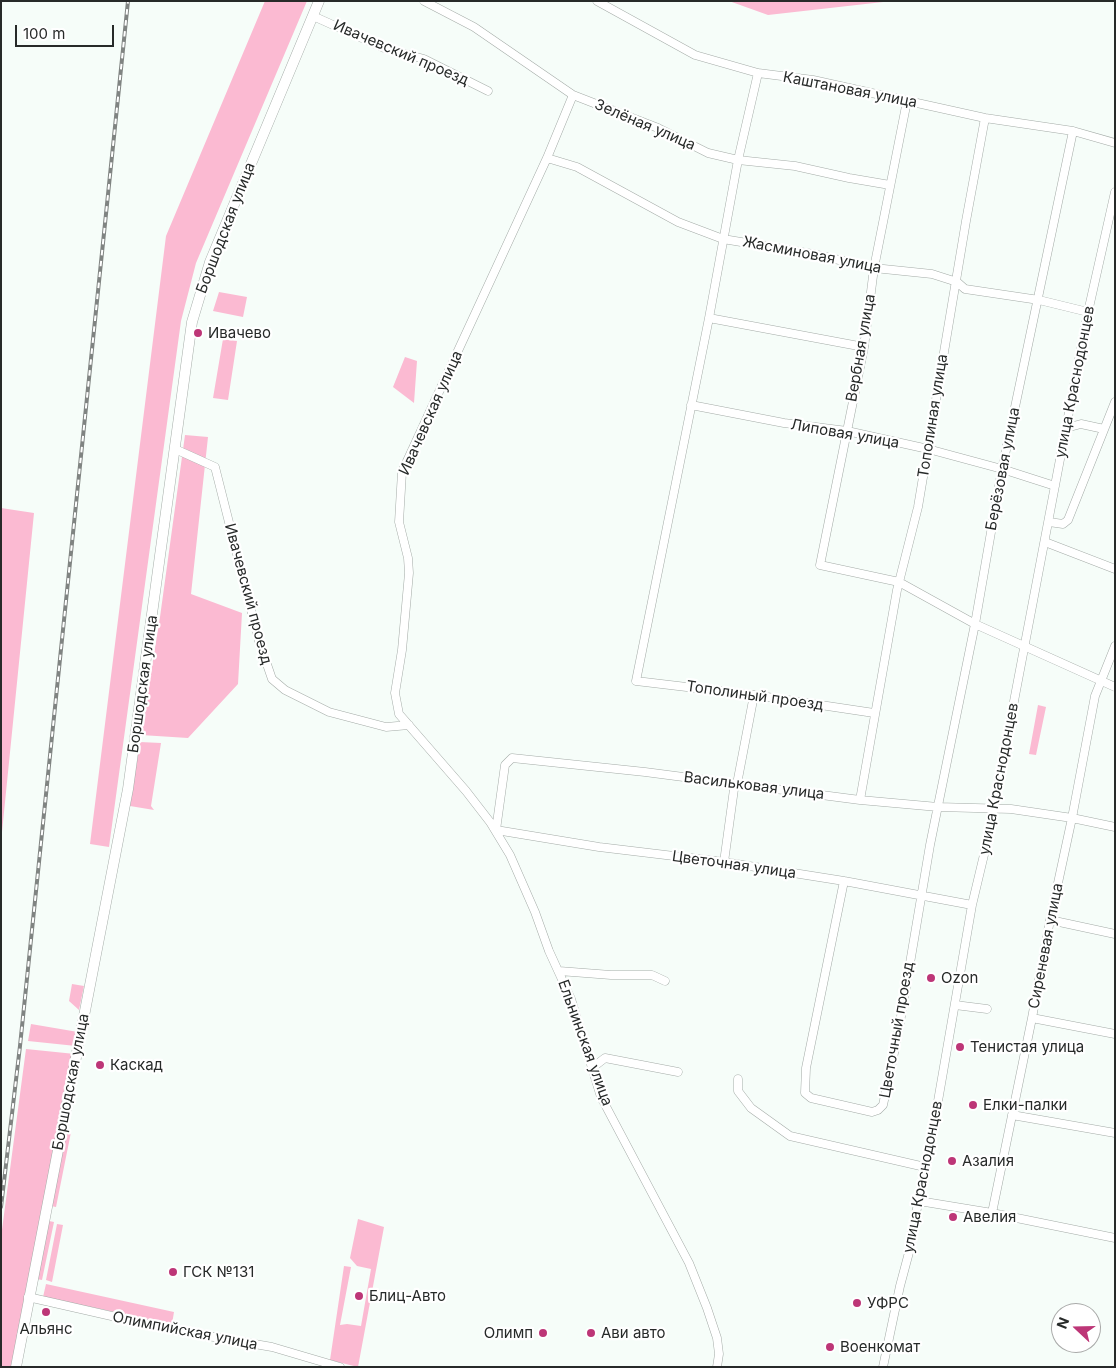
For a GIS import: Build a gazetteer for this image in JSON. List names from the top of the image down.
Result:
{
  "streets": {
    "street": [
      "Ивачевский проезд",
      "Каштановая улица",
      "Зелёная улица",
      "Боршодская улица",
      "Жасминовая улица",
      "Вербная улица",
      "улица Краснодонцев",
      "Ивачевская улица",
      "Тополиная улица",
      "Липовая улица",
      "Берёзовая улица",
      "Тополиный проезд",
      "Васильковая улица",
      "Цветочная улица",
      "Сиреневая улица",
      "Цветочный проезд",
      "Ельнинская улица",
      "Олимпийская улица"
    ]
  },
  "crossings": [
    ["Ивачевский проезд", "Боршодская улица"],
    ["Ивачевский проезд", "Ельнинская улица"],
    ["Каштановая улица", "Вербная улица"],
    ["Каштановая улица", "Тополиная улица"],
    ["Каштановая улица", "Берёзовая улица"],
    ["Зелёная улица", "Вербная улица"],
    ["Зелёная улица", "Ивачевская улица"],
    ["Боршодская улица", "Олимпийская улица"],
    ["Жасминовая улица", "Вербная улица"],
    ["Жасминовая улица", "улица Краснодонцев"],
    ["Жасминовая улица", "Ивачевская улица"],
    ["Жасминовая улица", "Тополиная улица"],
    ["Жасминовая улица", "Берёзовая улица"],
    ["Вербная улица", "Тополиная улица"],
    ["Вербная улица", "Липовая улица"],
    ["улица Краснодонцев", "Липовая улица"],
    ["улица Краснодонцев", "Васильковая улица"],
    ["улица Краснодонцев", "Цветочная улица"],
    ["Ивачевская улица", "Ельнинская улица"],
    ["Тополиная улица", "Липовая улица"],
    ["Тополиная улица", "Тополиный проезд"],
    ["Тополиная улица", "Васильковая улица"],
    ["Липовая улица", "Берёзовая улица"],
    ["Липовая улица", "Тополиный проезд"],
    ["Берёзовая улица", "Васильковая улица"],
    ["Берёзовая улица", "Цветочный проезд"],
    ["Васильковая улица", "Цветочная улица"],
    ["Васильковая улица", "Сиреневая улица"],
    ["Васильковая улица", "Цветочный проезд"],
    ["Васильковая улица", "Ельнинская улица"],
    ["Цветочная улица", "Цветочный проезд"],
    ["Цветочная улица", "Ельнинская улица"]
  ],
  "places": [
    "Ивачево",
    "Ozon",
    "Тенистая улица",
    "Каскад",
    "Елки-палки",
    "Азалия",
    "Авелия",
    "ГСК №131",
    "Блиц-Авто",
    "УФРС",
    "Альянс",
    "Олимп",
    "Ави авто",
    "Военкомат"
  ],
  "scale_bar": "100 m",
  "north": "left"
}
